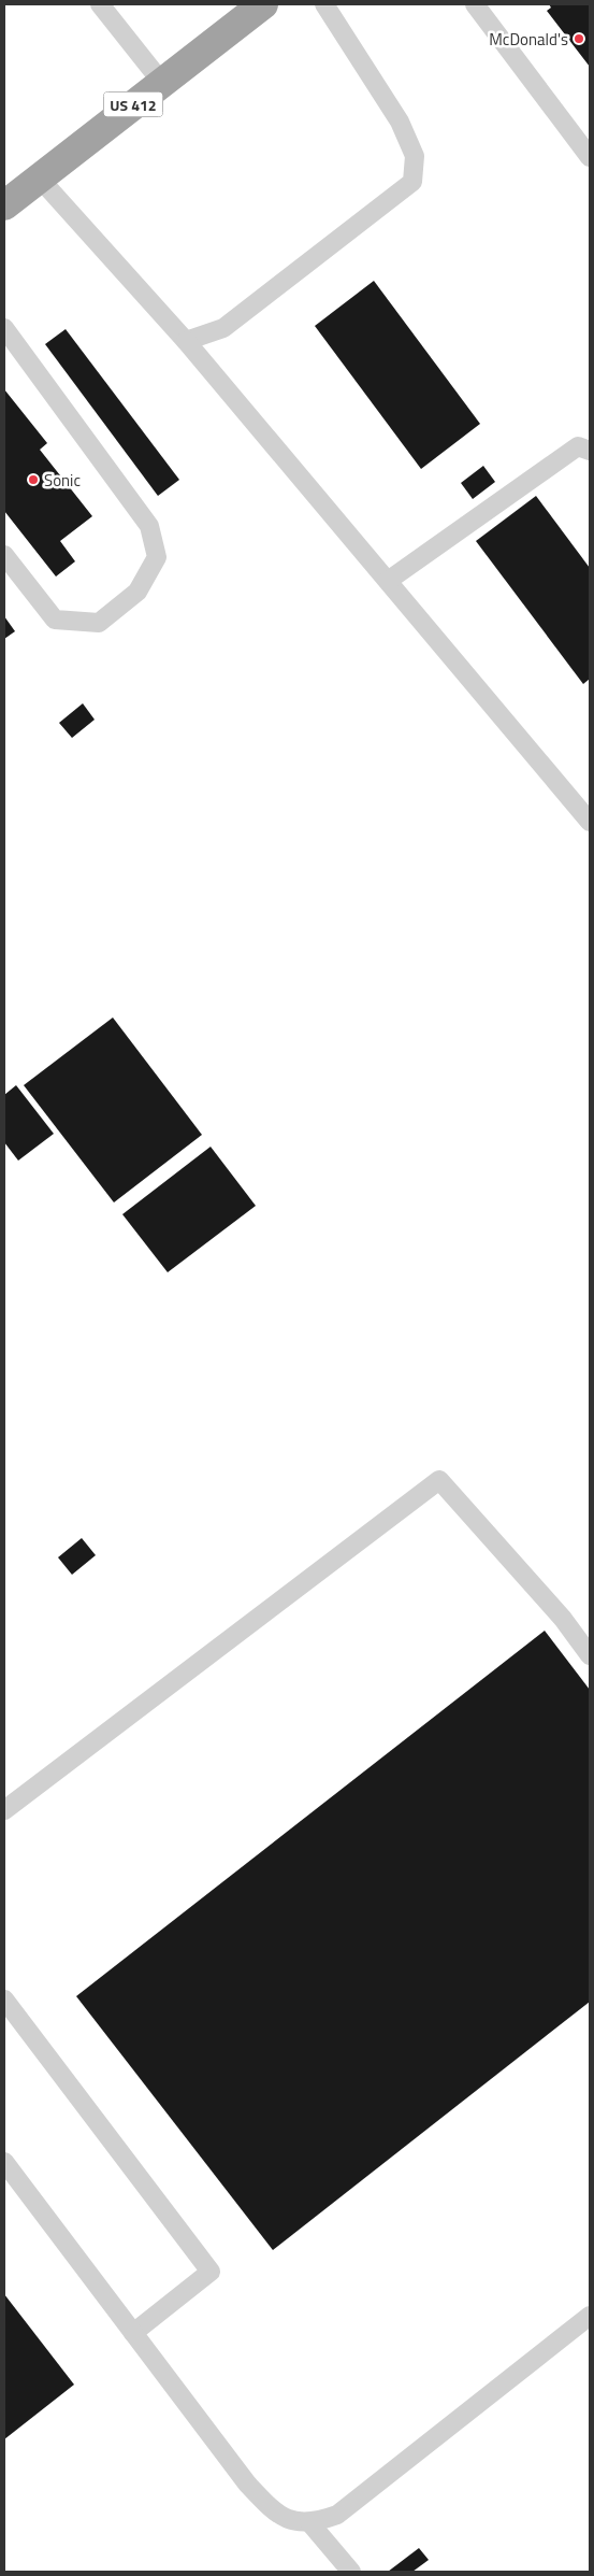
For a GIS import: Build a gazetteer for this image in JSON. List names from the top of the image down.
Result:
{
  "streets": {
    "highway": ["US 412"]
  },
  "places": ["McDonald's", "Sonic"]
}
